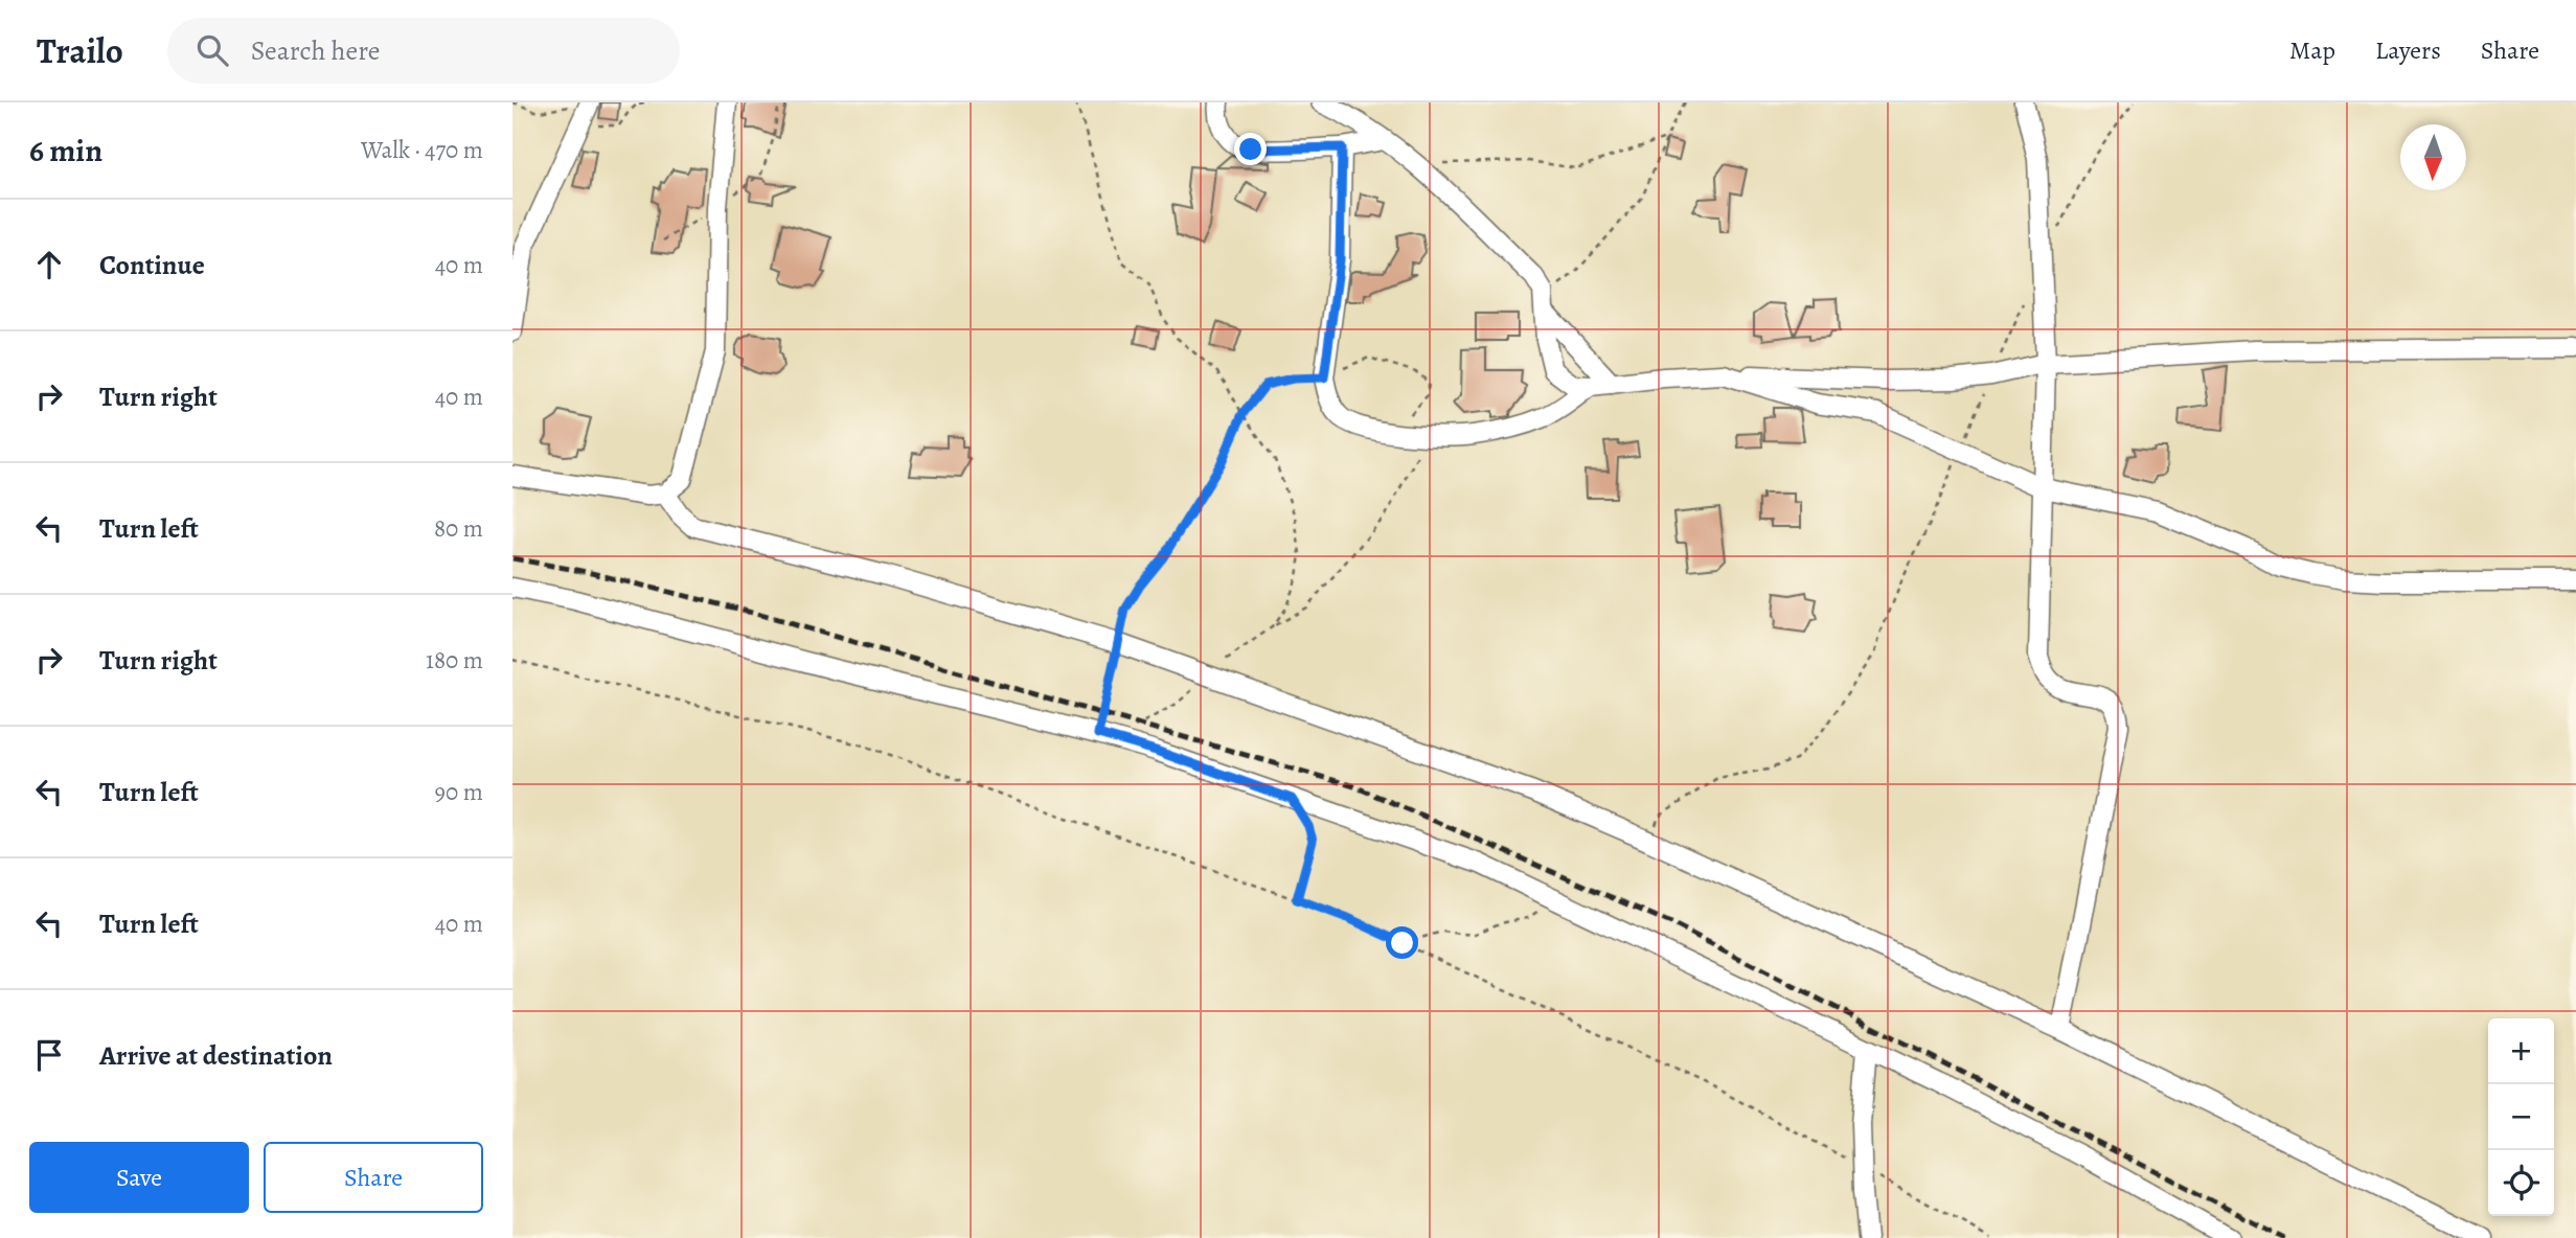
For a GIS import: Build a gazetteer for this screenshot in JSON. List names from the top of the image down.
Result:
{
  "north": "bottom",
  "page": {
    "header": "Trailo",
    "search": "Search here",
    "nav": ["Map", "Layers", "Share"],
    "heading": ["6 min", "Walk · 470 m"],
    "list": [
      ["Continue", "40 m"],
      ["Turn right", "40 m"],
      ["Turn left", "80 m"],
      ["Turn right", "180 m"],
      ["Turn left", "90 m"],
      ["Turn left", "40 m"],
      "Arrive at destination"
    ],
    "map_buttons": ["+", "−"],
    "buttons": ["Save", "Share"]
  }
}
